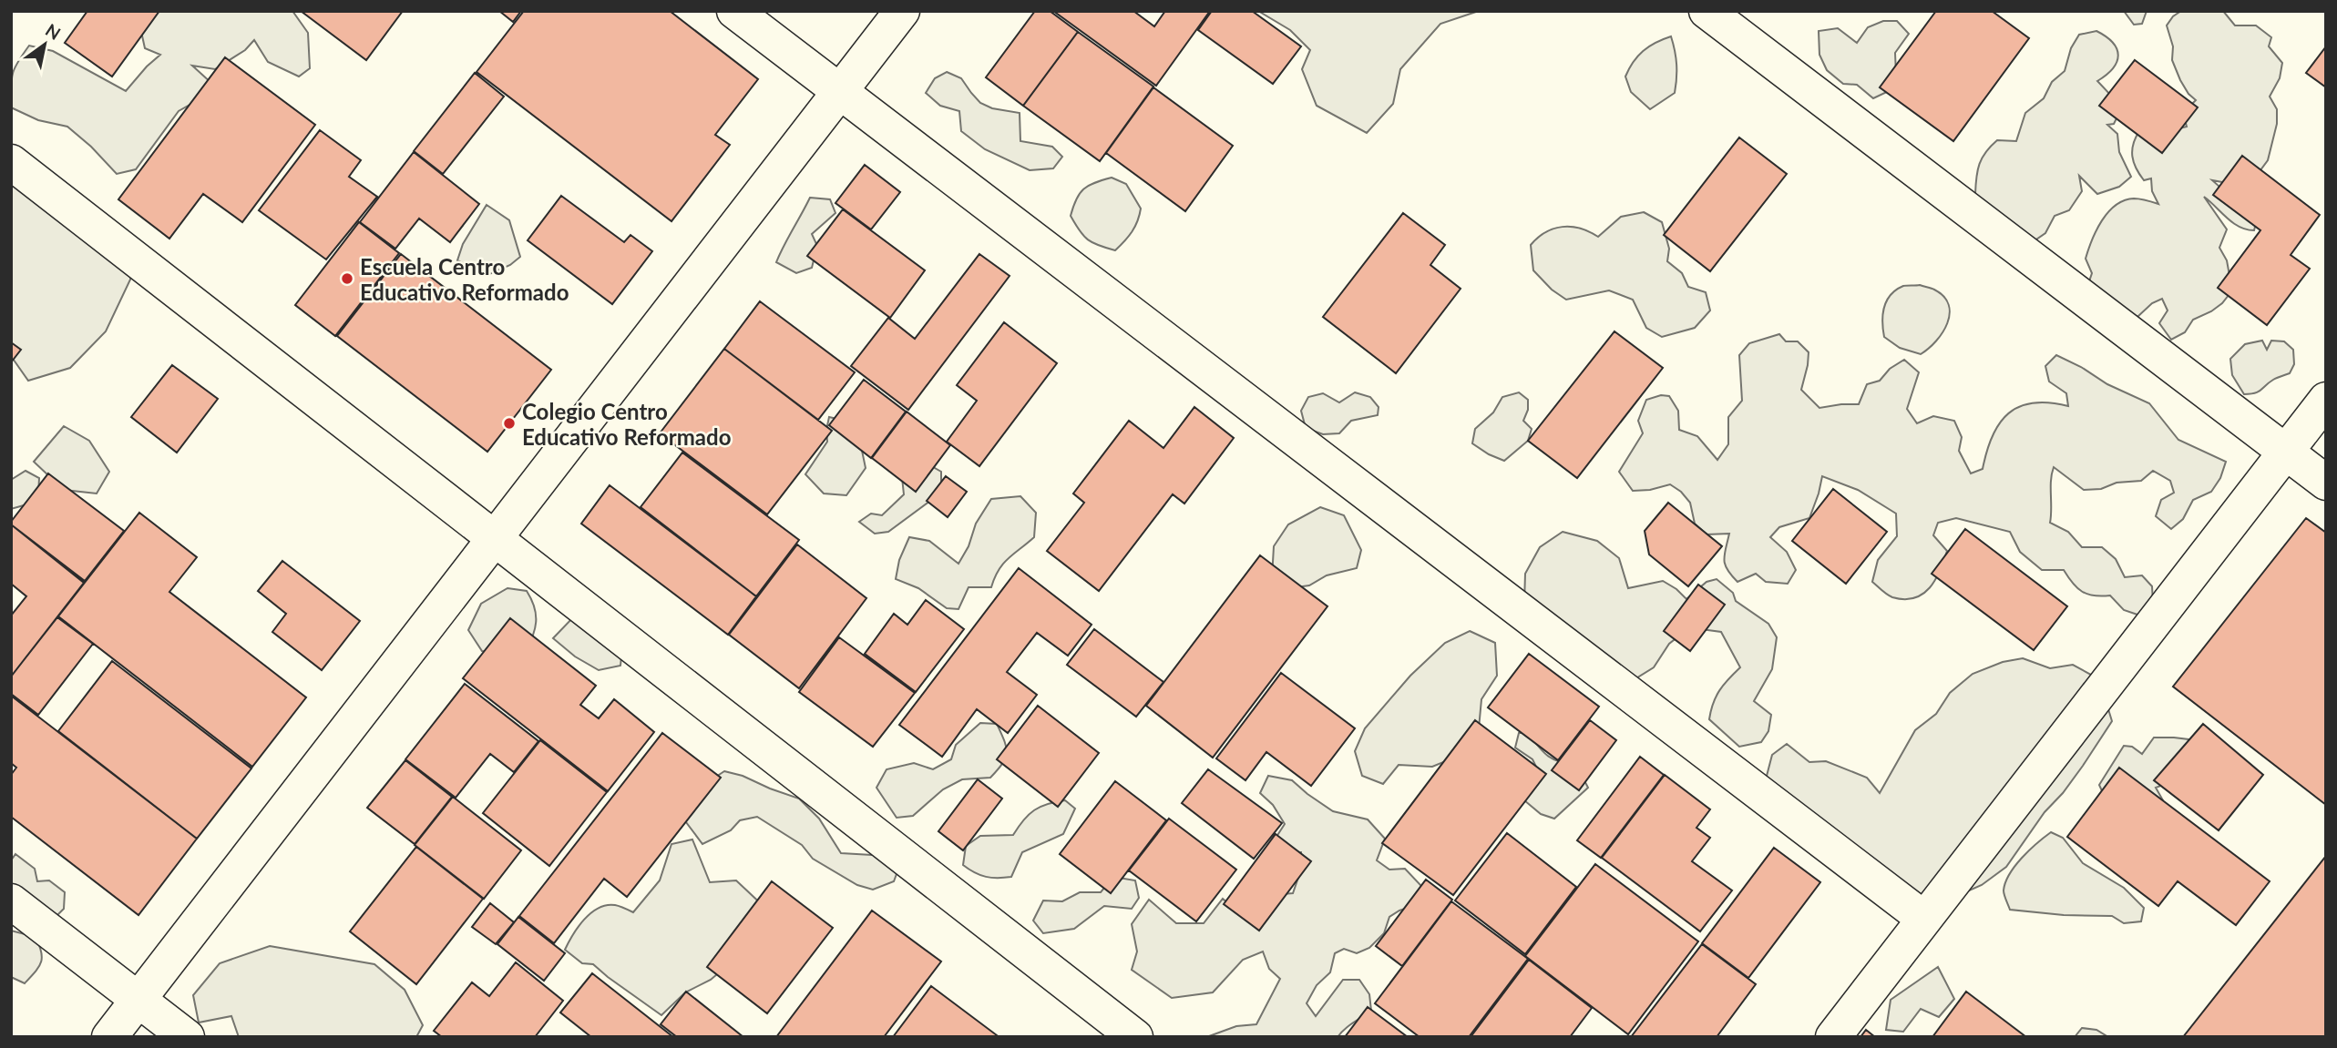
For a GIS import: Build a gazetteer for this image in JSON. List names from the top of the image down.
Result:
{
  "places": ["Escuela Centro Educativo Reformado", "Colegio Centro Educativo Reformado"],
  "north": "top right"
}
